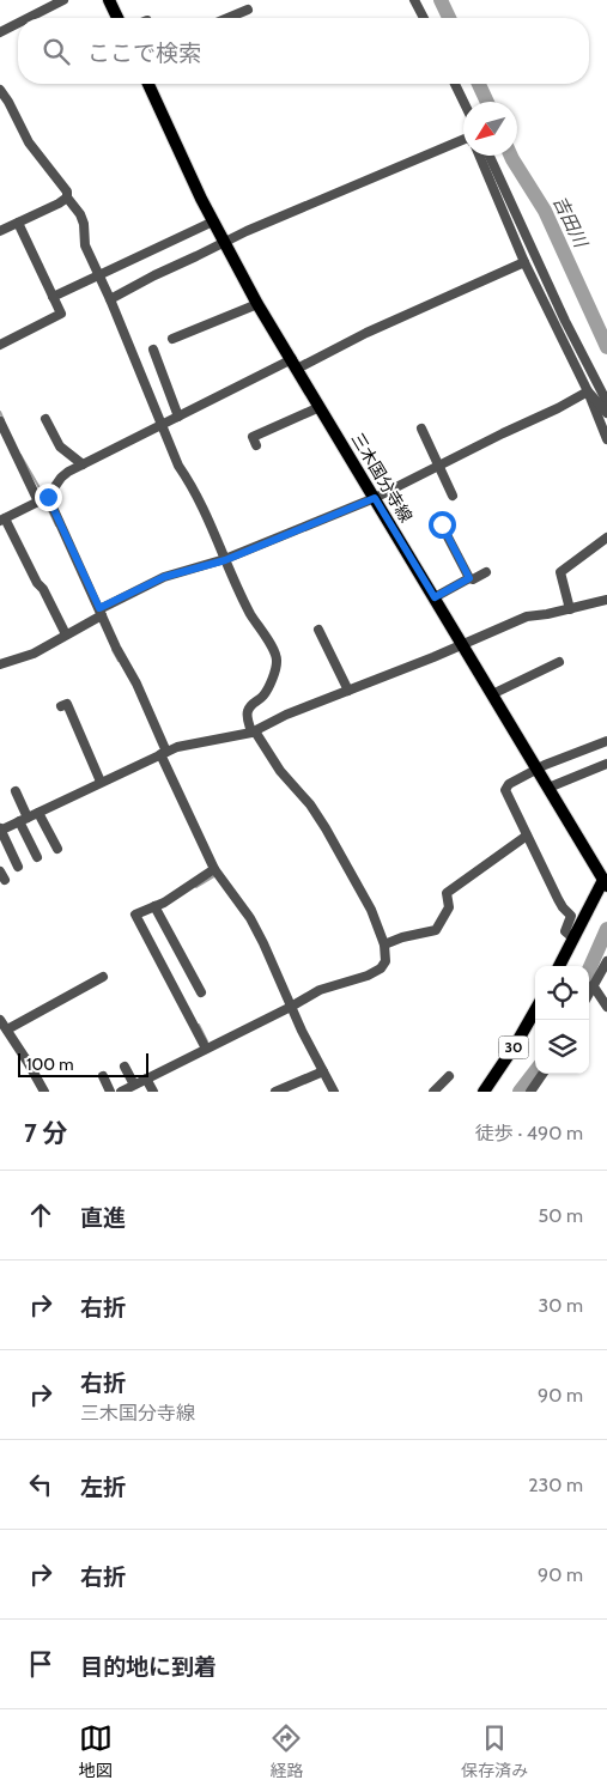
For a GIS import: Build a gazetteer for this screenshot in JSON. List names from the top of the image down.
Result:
{
  "streets": {
    "main road": ["三木国分寺線", "30"]
  },
  "water": ["吉田川"],
  "scale_bar": "100 m",
  "north": "bottom left",
  "page": {
    "search": "ここで検索",
    "scale": "100 m",
    "heading": ["7 分", "徒歩 · 490 m"],
    "list": [
      ["直進", "50 m"],
      ["右折", "30 m"],
      ["右折", "三木国分寺線", "90 m"],
      ["左折", "230 m"],
      ["右折", "90 m"],
      "目的地に到着"
    ],
    "nav": ["地図", "経路", "保存済み"]
  }
}
